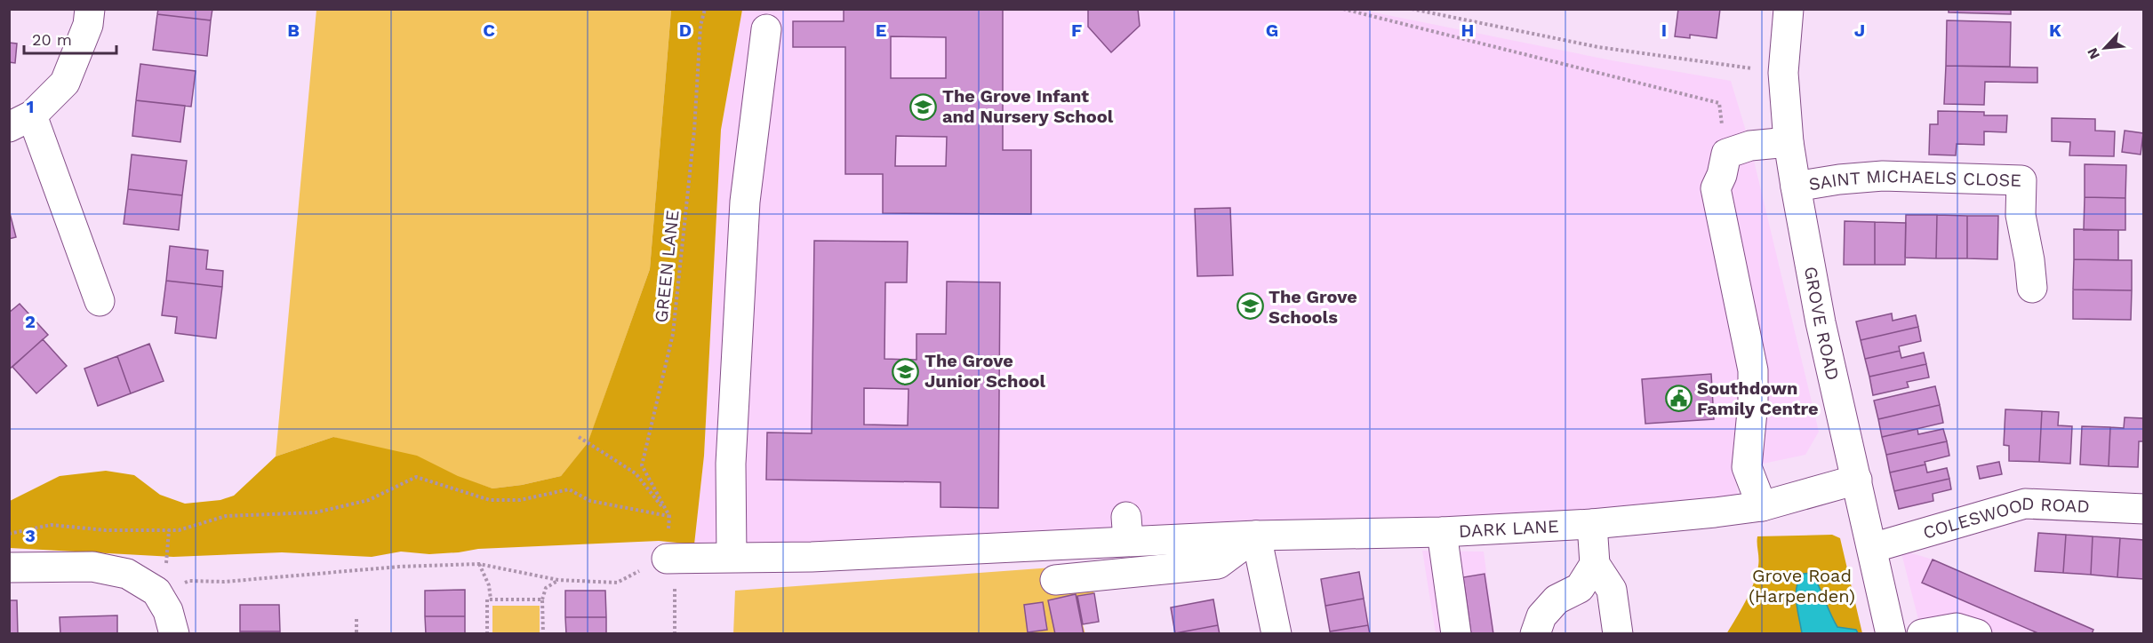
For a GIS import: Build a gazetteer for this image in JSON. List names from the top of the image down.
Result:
{
  "streets": {
    "street": [
      "SAINT MICHAELS CLOSE",
      "GROVE ROAD",
      "COLESWOOD ROAD",
      "DARK LANE"
    ],
    "path": ["GREEN LANE"]
  },
  "crossings": [
    ["SAINT MICHAELS CLOSE", "GROVE ROAD"],
    ["GROVE ROAD", "COLESWOOD ROAD"],
    ["GROVE ROAD", "DARK LANE"]
  ],
  "parks": ["Grove Road (Harpenden)"],
  "places": {
    "school or university": ["The Grove Infant and Nursery School", "The Grove Schools", "The Grove Junior School"],
    "public building": ["Southdown Family Centre"]
  },
  "scale_bar": "20 m",
  "north": "bottom left",
  "grid": {
    "columns": [
      "B",
      "C",
      "D",
      "E",
      "F",
      "G",
      "H",
      "I",
      "J",
      "K"
    ],
    "rows": ["1", "2", "3"]
  }
}
